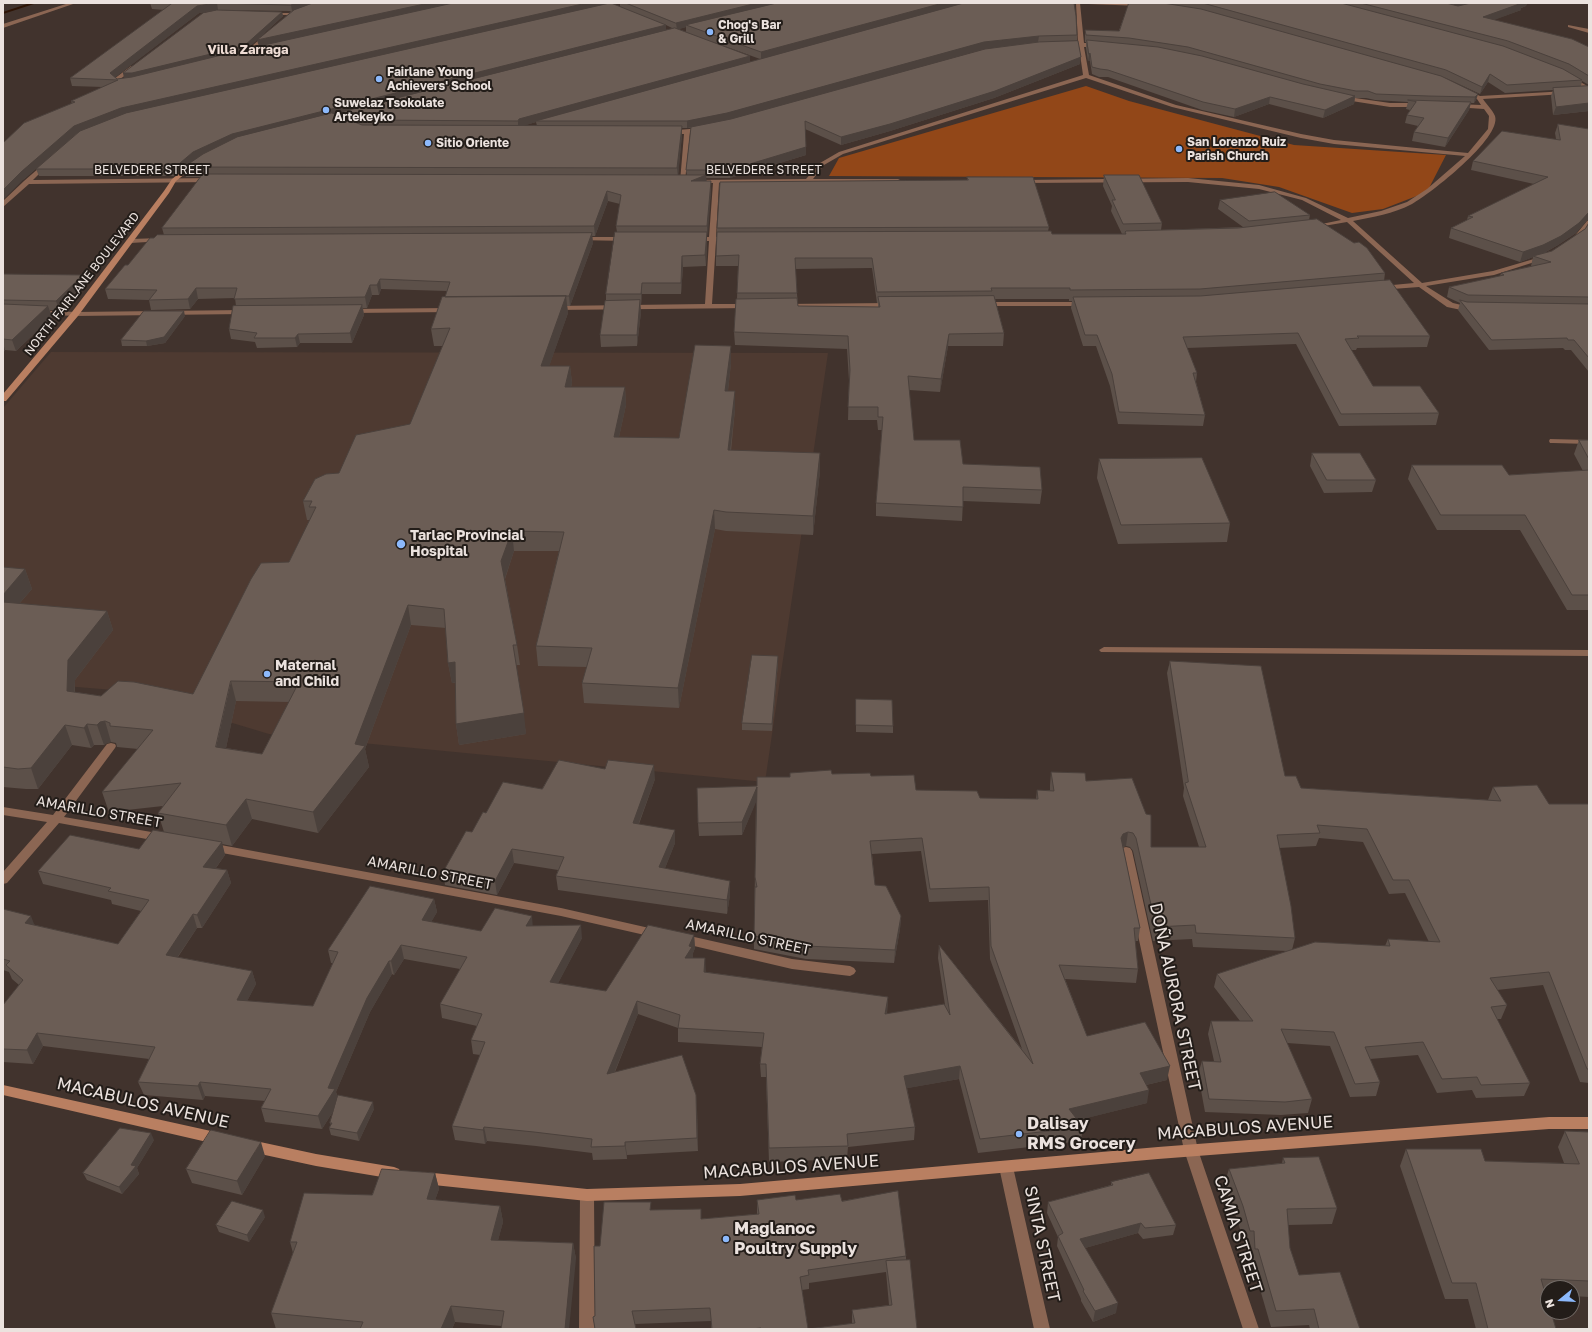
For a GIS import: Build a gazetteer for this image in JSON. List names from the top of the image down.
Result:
{
  "streets": {
    "street": [
      "BELVEDERE STREET",
      "NORTH FAIRLANE BOULEVARD",
      "AMARILLO STREET",
      "DOÑA AURORA STREET",
      "MACABULOS AVENUE",
      "CAMIA STREET",
      "SINTA STREET"
    ]
  },
  "crossings": [
    ["BELVEDERE STREET", "NORTH FAIRLANE BOULEVARD"],
    ["DOÑA AURORA STREET", "MACABULOS AVENUE"],
    ["DOÑA AURORA STREET", "CAMIA STREET"],
    ["MACABULOS AVENUE", "CAMIA STREET"],
    ["MACABULOS AVENUE", "SINTA STREET"]
  ],
  "districts": ["Villa Zarraga"],
  "places": [
    "Chog's Bar & Grill",
    "Fairlane Young Achievers' School",
    "Suwelaz Tsokolate Artekeyko",
    "Sitio Oriente",
    "San Lorenzo Ruiz Parish Church",
    "Tarlac Provincial Hospital",
    "Maternal and Child",
    "Dalisay RMS Grocery",
    "Maglanoc Poultry Supply"
  ],
  "north": "left"
}
